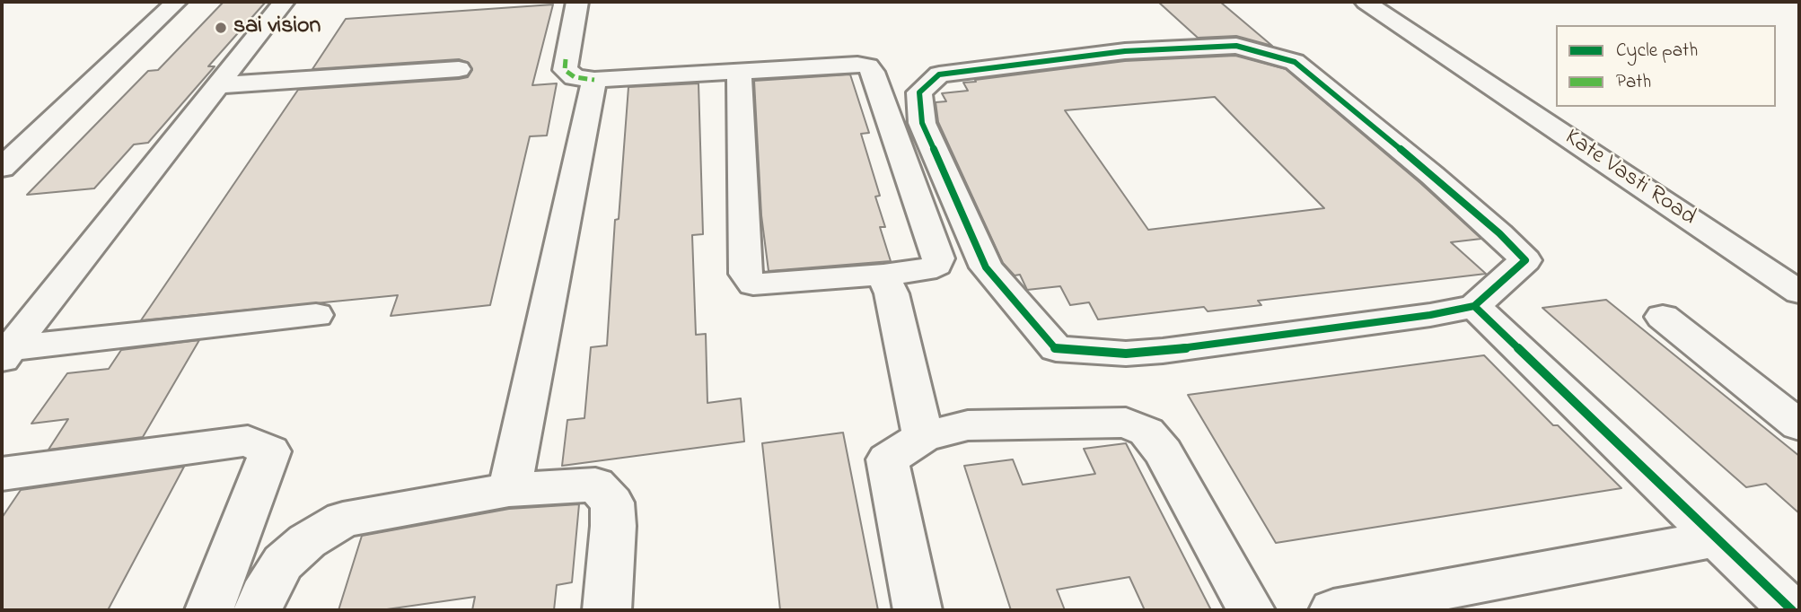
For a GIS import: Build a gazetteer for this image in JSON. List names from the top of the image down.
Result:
{
  "streets": {
    "street": ["Kate Vasti Road"]
  },
  "places": ["sai vision"],
  "legend": ["Cycle path", "Path"]
}
